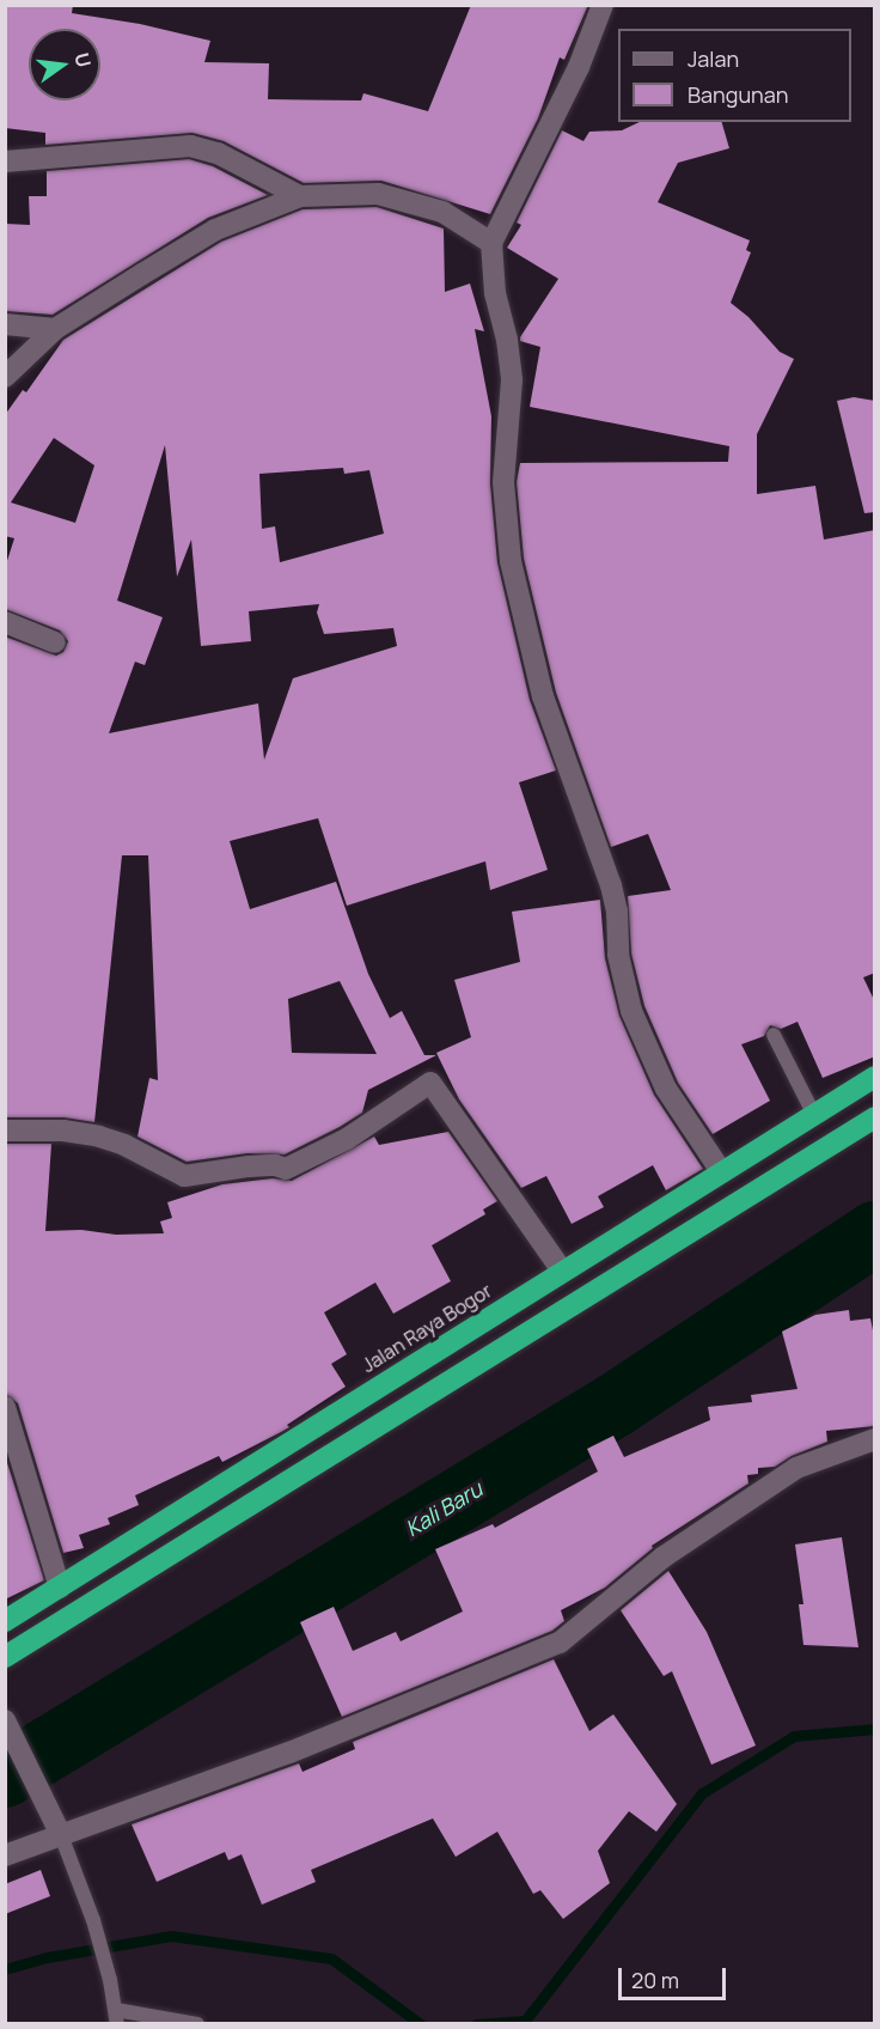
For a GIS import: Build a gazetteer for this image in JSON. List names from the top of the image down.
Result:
{
  "streets": {
    "highway": ["Jalan Raya Bogor"]
  },
  "water": ["Kali Baru"],
  "legend": ["Jalan", "Bangunan"],
  "scale_bar": "20 m",
  "north": "right"
}
